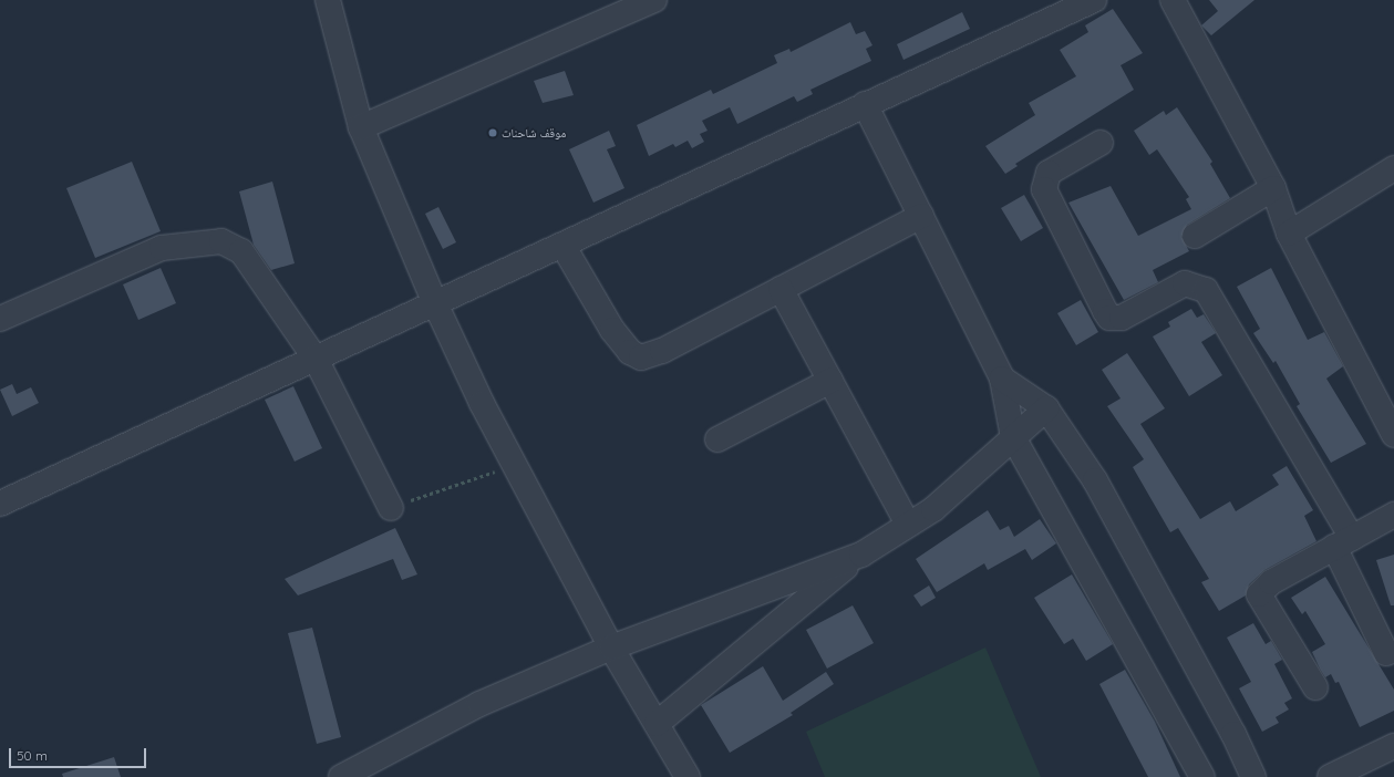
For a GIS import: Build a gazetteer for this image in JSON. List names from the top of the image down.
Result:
{
  "places": ["موقف شاحنات"],
  "scale_bar": "50 m"
}
